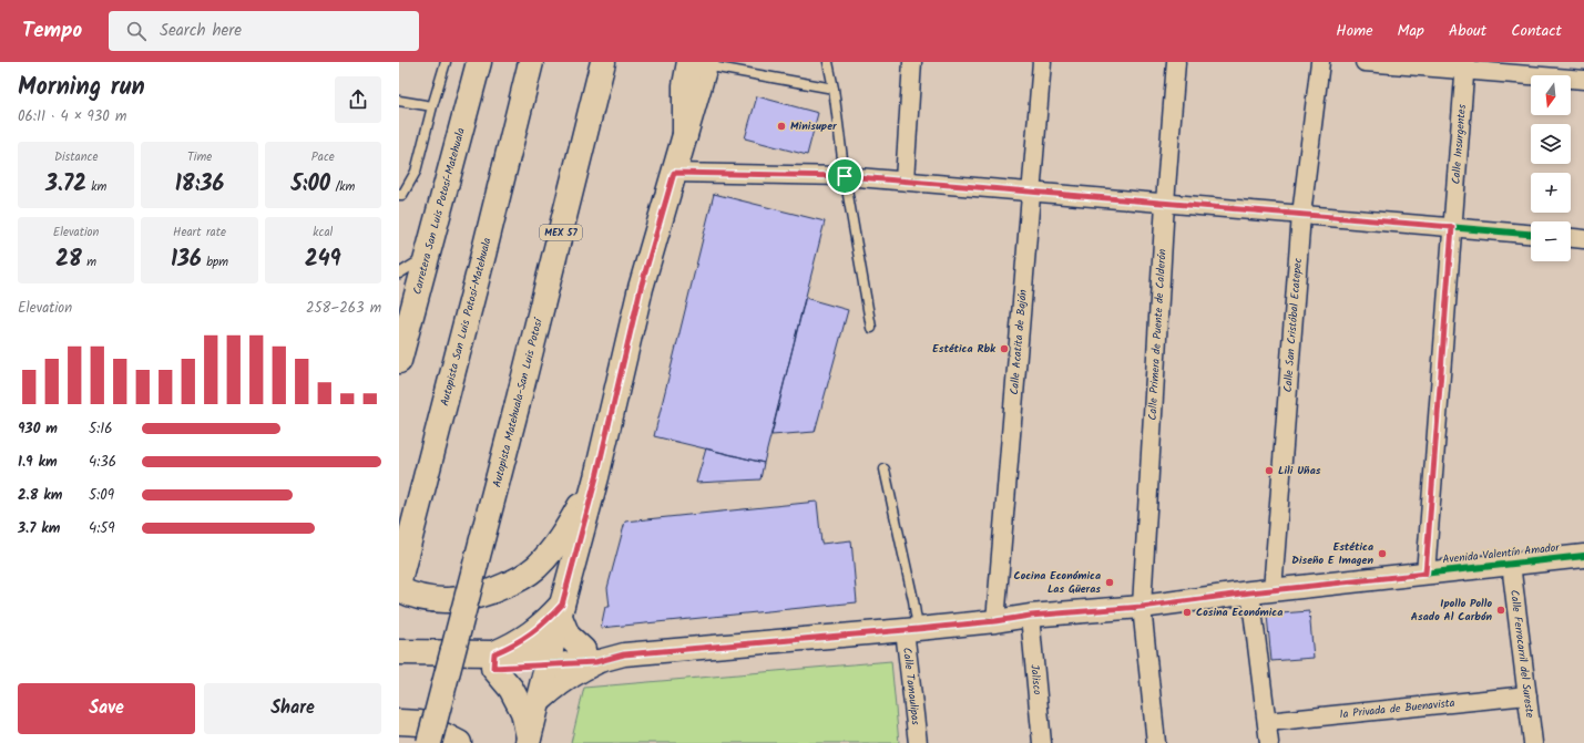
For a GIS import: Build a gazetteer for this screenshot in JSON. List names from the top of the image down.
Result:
{
  "streets": {
    "main road": [
      "Carretera San Luis Potosí-Matehuala",
      "MEX 57",
      "Autopista San Luis Potosí-Matehuala",
      "Autopista Matehuala-San Luis Potosí",
      "Avenida Valentín Amador"
    ],
    "street": [
      "Calle Insurgentes",
      "Calle San Cristóbal Ecatepec",
      "Calle Primera de Puente de Calderón",
      "Calle Acatita de Baján",
      "Calle Ferrocarril del Sureste",
      "Jalisco",
      "Calle Tamaulipas",
      "1a Privada de Buenavista"
    ]
  },
  "crossings": [
    ["Calle Insurgentes", "Avenida Valentín Amador"],
    ["Calle San Cristóbal Ecatepec", "Avenida Valentín Amador"],
    ["Calle Primera de Puente de Calderón", "Avenida Valentín Amador"],
    ["Calle Acatita de Baján", "Avenida Valentín Amador"],
    ["Avenida Valentín Amador", "Calle Ferrocarril del Sureste"],
    ["Avenida Valentín Amador", "Jalisco"],
    ["Avenida Valentín Amador", "Calle Tamaulipas"],
    ["Calle Ferrocarril del Sureste", "1a Privada de Buenavista"]
  ],
  "places": [
    "Minisuper",
    "Estética Rbk",
    "Lili Uñas",
    "Estética Diseño E Imagen",
    "Cocina Económica Las Güeras",
    "Ipollo Pollo Asado Al Carbón",
    "Cosina Económica"
  ],
  "north": "bottom",
  "page": {
    "header": "Tempo",
    "search": "Search here",
    "nav": [
      "Home",
      "Map",
      "About",
      "Contact"
    ],
    "heading": ["Morning run", "06:11 · 4 × 930 m"],
    "map_buttons": ["+", "−"],
    "stats": [
      ["Distance", "3.72 km"],
      ["Time", "18:36"],
      ["Pace", "5:00 /km"],
      ["Elevation", "28 m"],
      ["Heart rate", "136 bpm"],
      ["kcal", "249"]
    ],
    "chart": ["Elevation", "258–263 m"],
    "list": [
      {
        "name": "930 m",
        "note": "5:16"
      },
      {
        "name": "1.9 km",
        "note": "4:36"
      },
      {
        "name": "2.8 km",
        "note": "5:09"
      },
      {
        "name": "3.7 km",
        "note": "4:59"
      }
    ],
    "buttons": ["Save", "Share"]
  }
}
